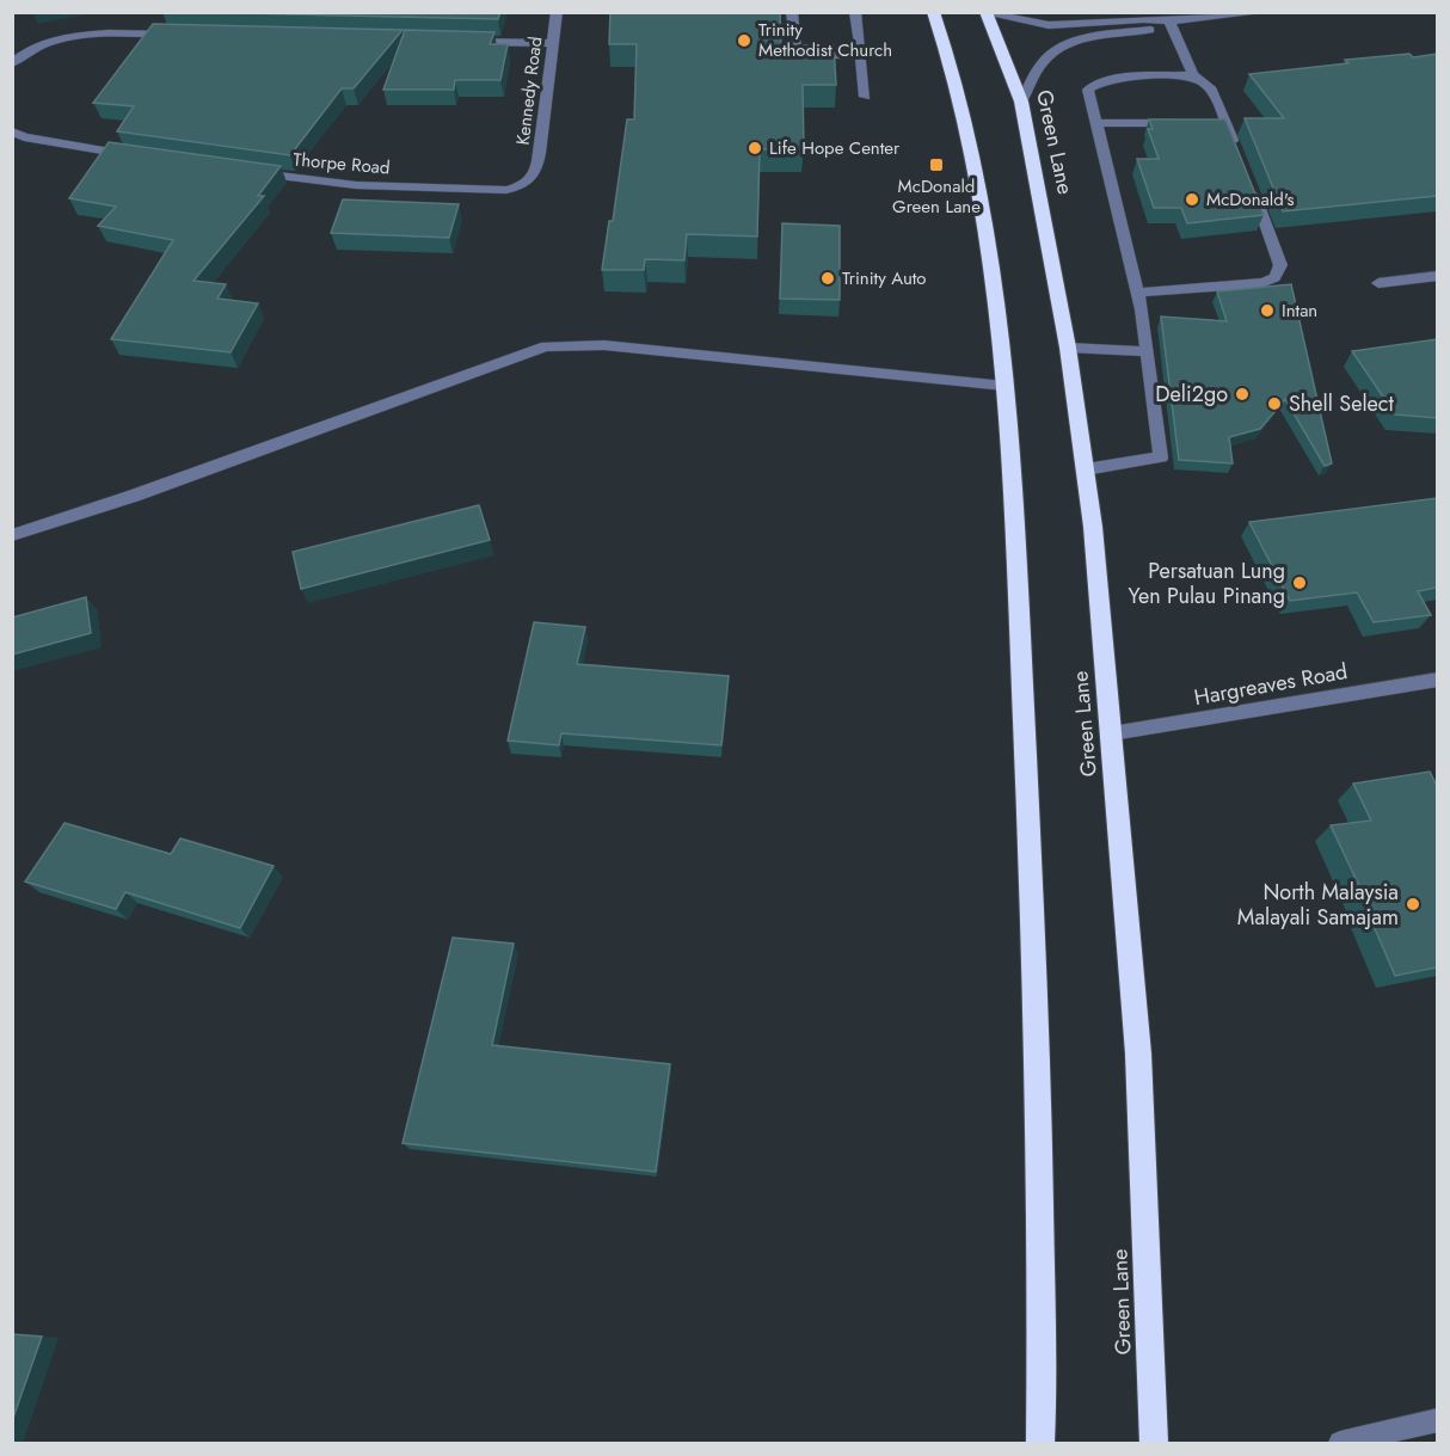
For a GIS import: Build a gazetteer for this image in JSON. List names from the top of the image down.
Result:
{
  "streets": {
    "highway": ["Green Lane"],
    "street": ["Kennedy Road", "Thorpe Road", "Hargreaves Road"]
  },
  "crossings": [
    ["Kennedy Road", "Thorpe Road"],
    ["Green Lane", "Hargreaves Road"]
  ],
  "places": {
    "other": [
      "Trinity Methodist Church",
      "Life Hope Center",
      "McDonald's",
      "Trinity Auto",
      "Intan",
      "Deli2go",
      "Shell Select",
      "Persatuan Lung Yen Pulau Pinang",
      "North Malaysia Malayali Samajam"
    ],
    "transit": ["McDonald Green Lane"]
  }
}
